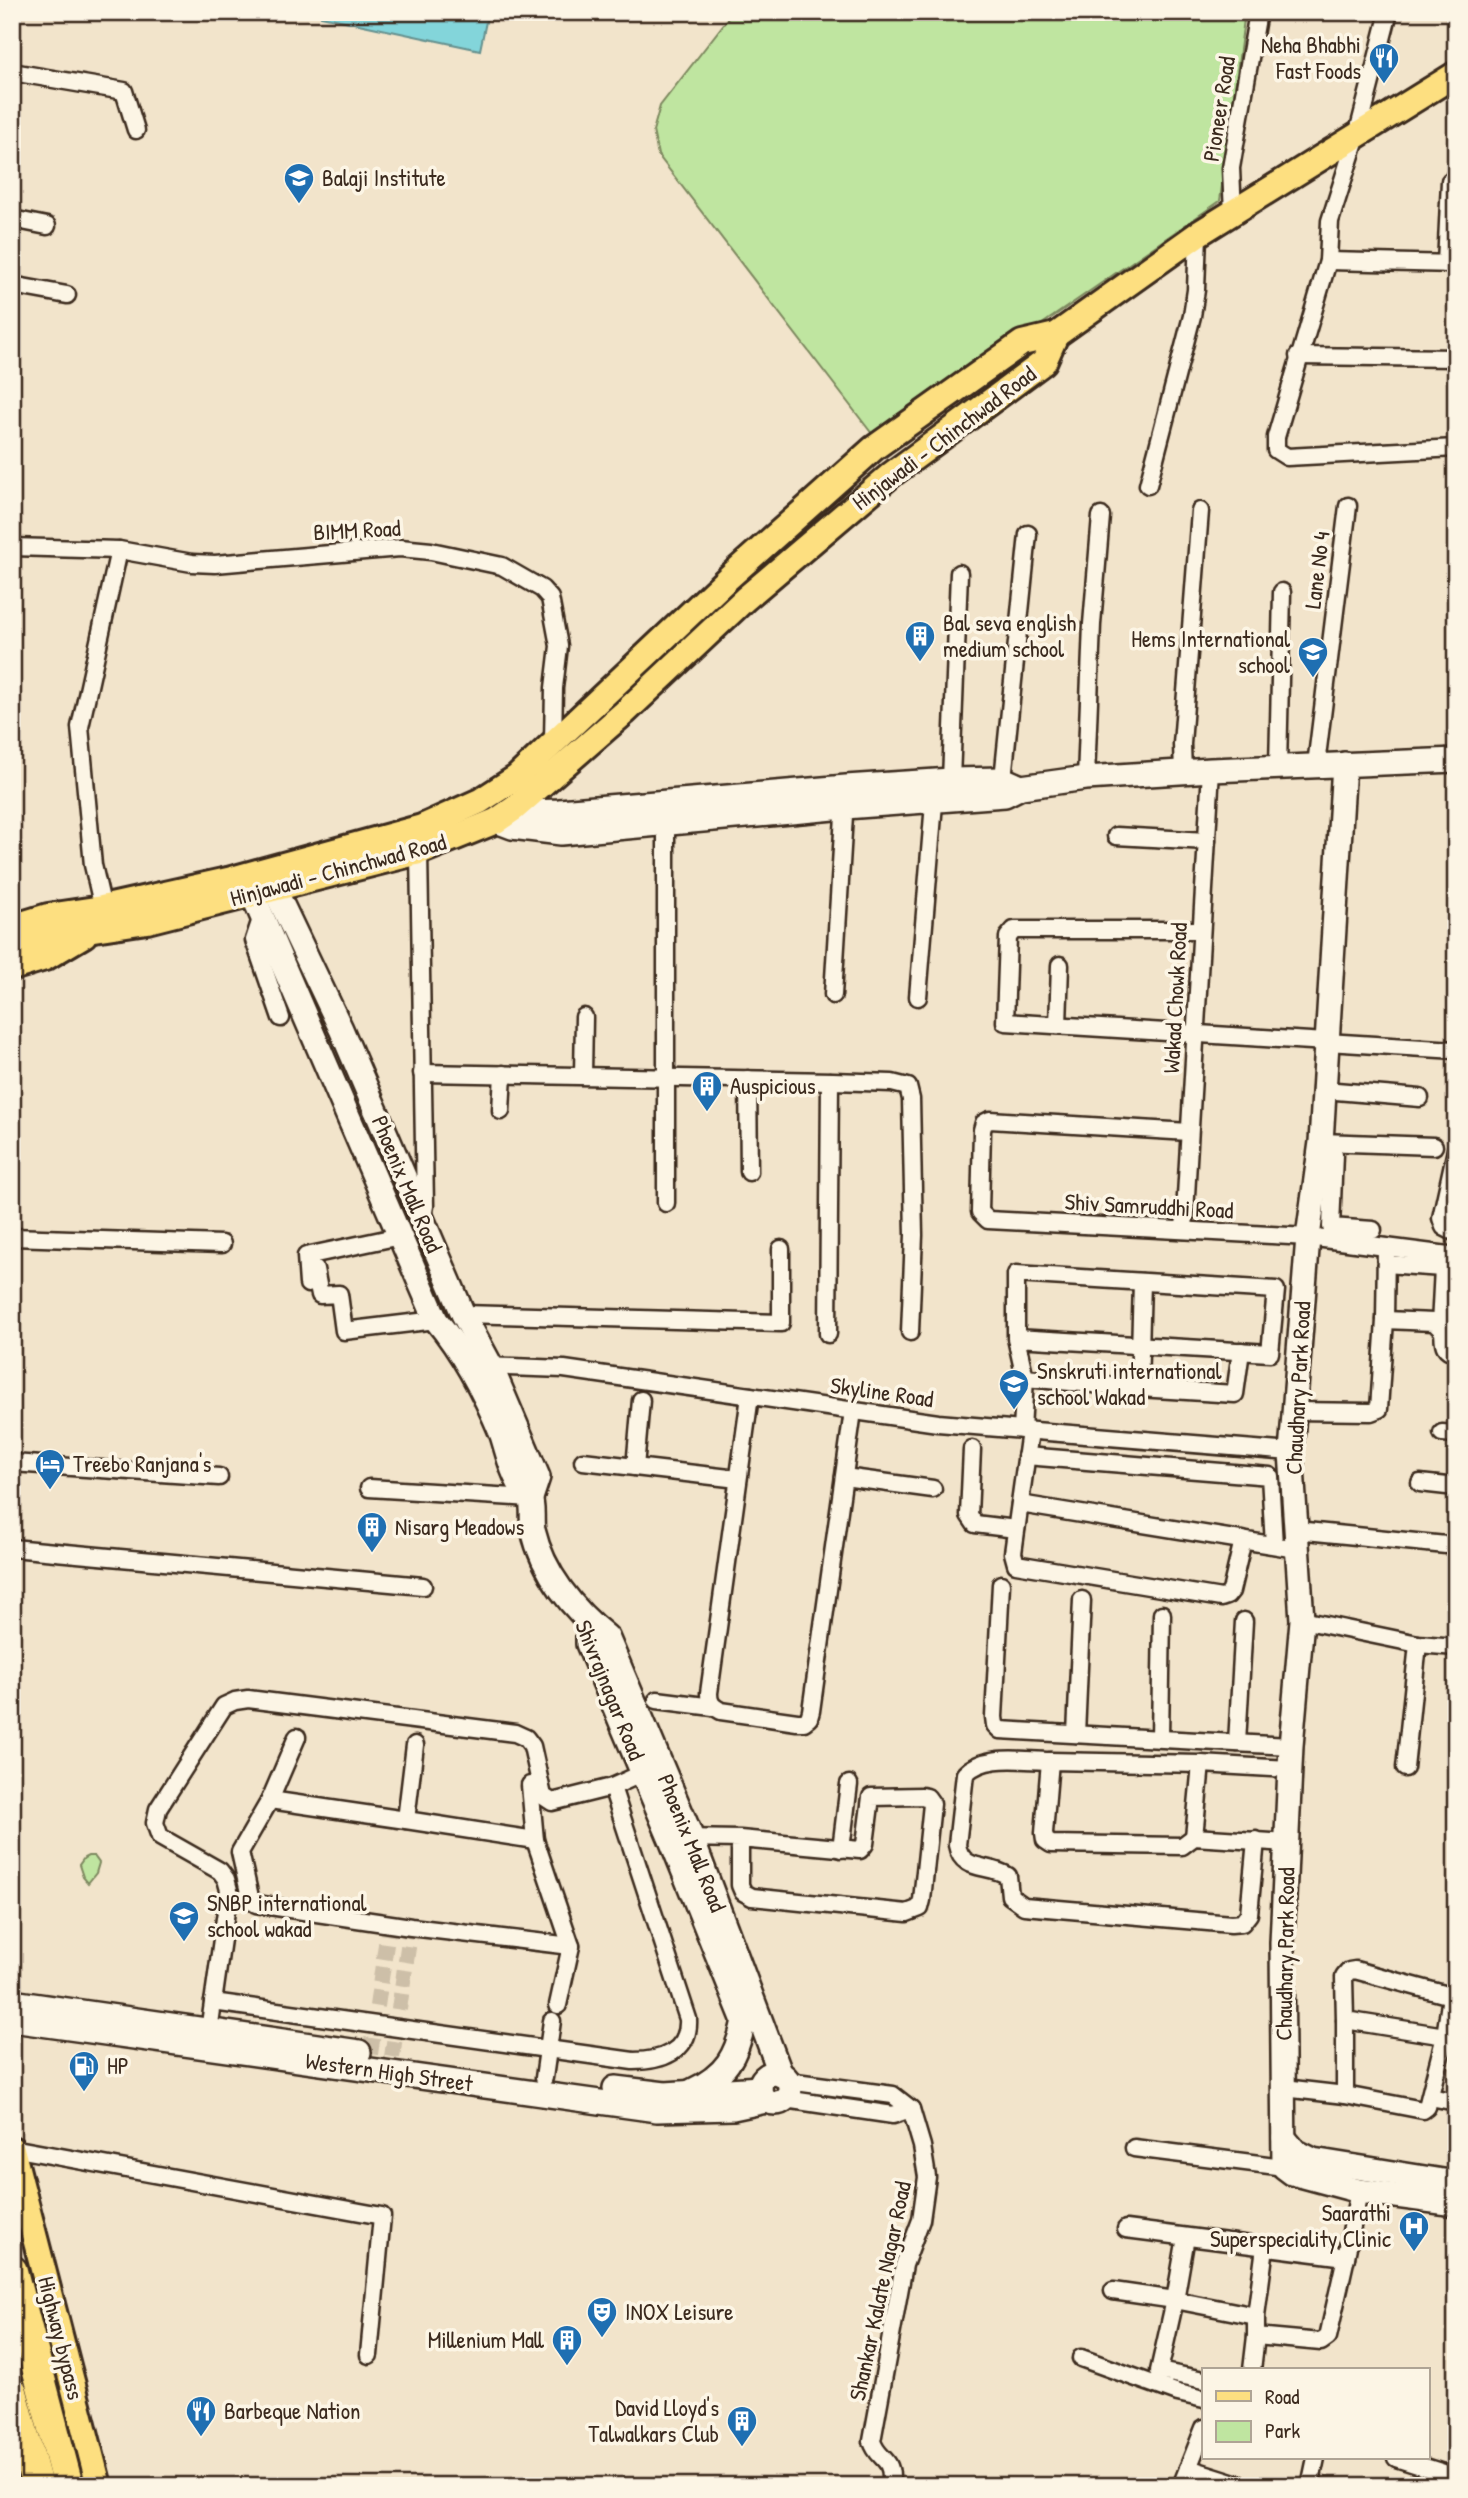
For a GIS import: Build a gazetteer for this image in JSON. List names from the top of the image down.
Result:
{
  "streets": {
    "main road": ["Hinjawadi - Chinchwad Road", "Highway bypass"],
    "street": [
      "Pioneer Road",
      "BIMM Road",
      "Lane No 4",
      "Wakad Chowk Road",
      "Phoenix Mall Road",
      "Shiv Samruddhi Road",
      "Chaudhary Park Road",
      "Skyline Road",
      "Shivrajnagar Road",
      "Western High Street",
      "Shankar Kalate Nagar Road"
    ]
  },
  "crossings": [
    ["Hinjawadi - Chinchwad Road", "BIMM Road"],
    ["Hinjawadi - Chinchwad Road", "Phoenix Mall Road"],
    ["Wakad Chowk Road", "Shiv Samruddhi Road"],
    ["Phoenix Mall Road", "Skyline Road"],
    ["Phoenix Mall Road", "Shivrajnagar Road"],
    ["Phoenix Mall Road", "Western High Street"],
    ["Phoenix Mall Road", "Shankar Kalate Nagar Road"],
    ["Shiv Samruddhi Road", "Chaudhary Park Road"],
    ["Chaudhary Park Road", "Skyline Road"],
    ["Western High Street", "Shankar Kalate Nagar Road"]
  ],
  "places": {
    "restaurant": ["Neha Bhabhi Fast Foods", "Barbeque Nation"],
    "school or university": [
      "Balaji Institute",
      "Hems International school",
      "Snskruti international school Wakad",
      "SNBP international school wakad"
    ],
    "building": [
      "Bal seva english medium school",
      "Auspicious",
      "Nisarg Meadows",
      "Millenium Mall",
      "David Lloyd's Talwalkars Club"
    ],
    "hotel": ["Treebo Ranjana's"],
    "fuel station": ["HP"],
    "hospital": ["Saarathi Superspeciality Clinic"],
    "theatre": ["INOX Leisure"]
  },
  "legend": ["Road", "Park"]
}
